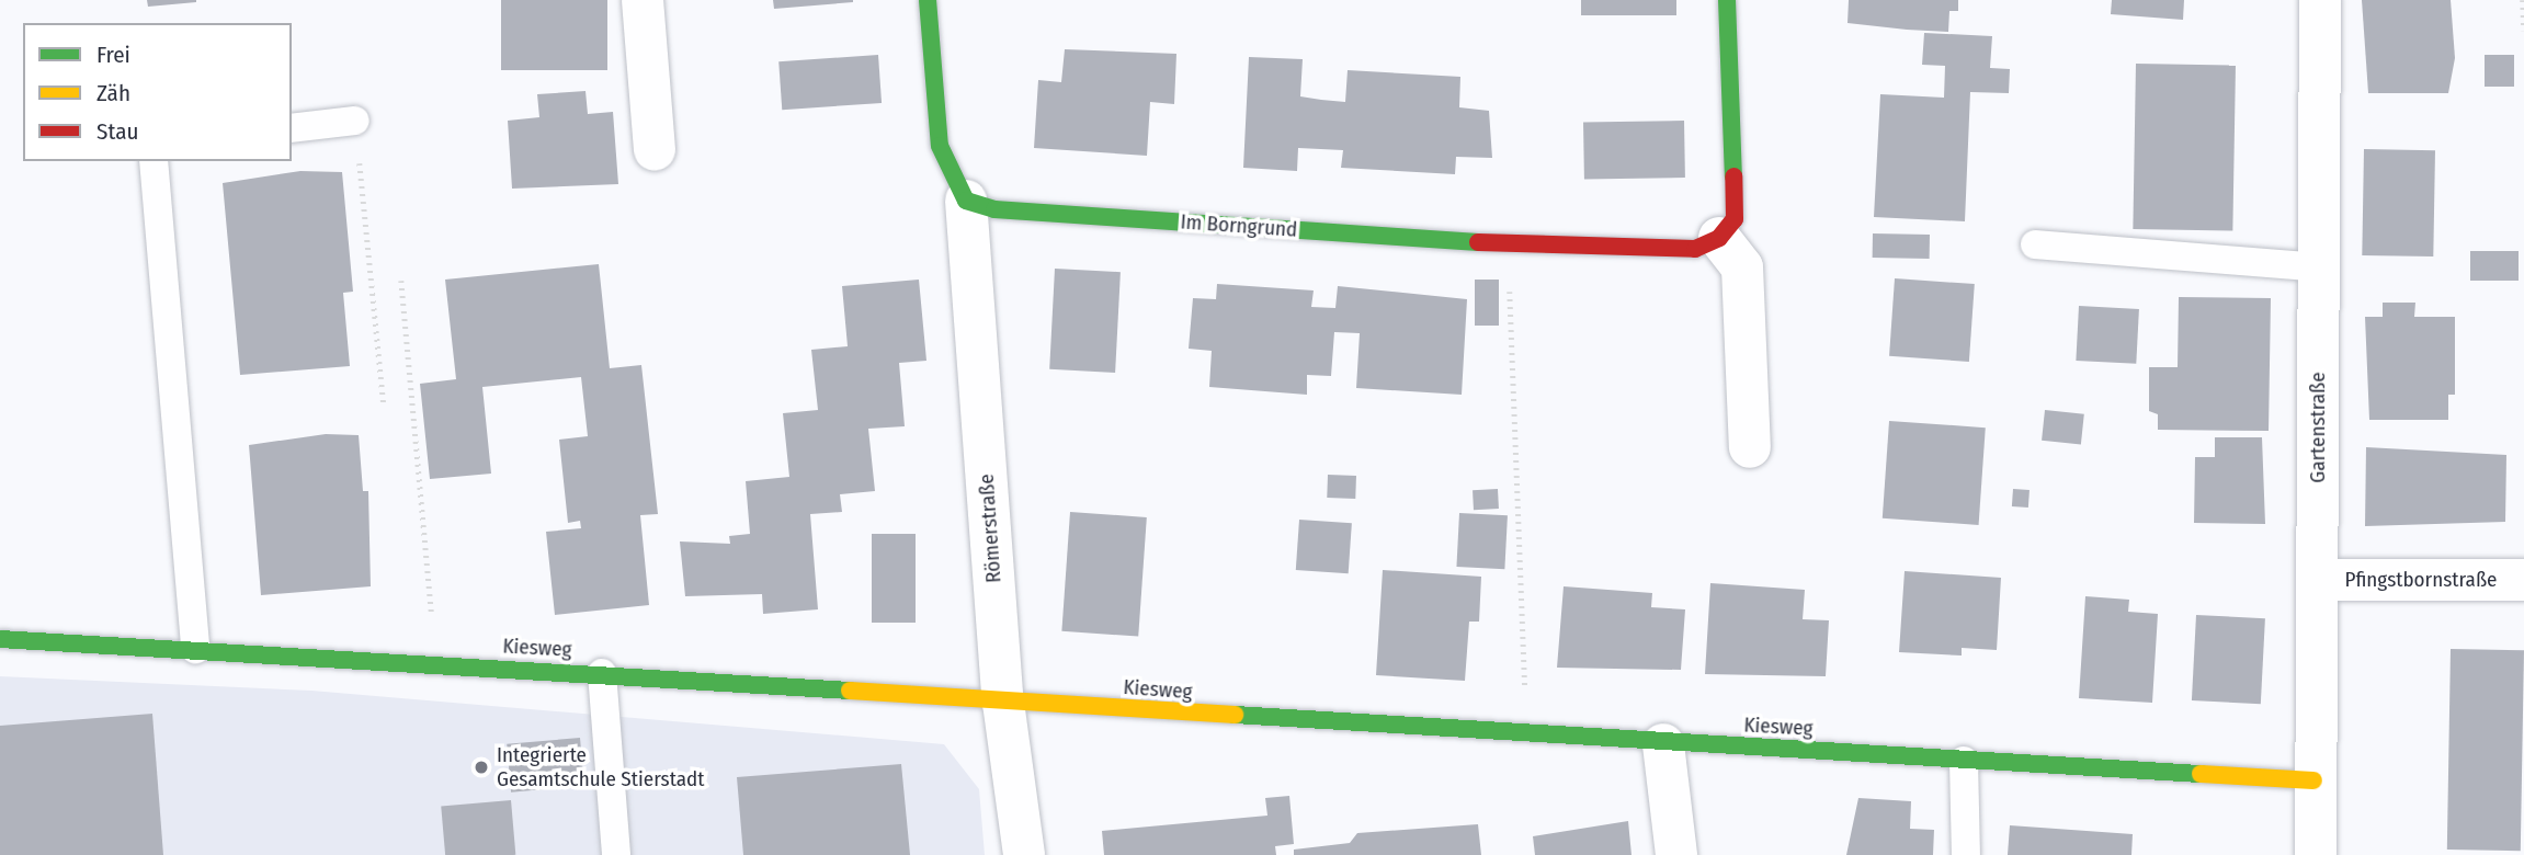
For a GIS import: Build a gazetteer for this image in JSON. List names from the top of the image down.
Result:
{
  "streets": {
    "street": [
      "Im Borngrund",
      "Gartenstraße",
      "Römerstraße",
      "Pfingstbornstraße",
      "Kiesweg"
    ]
  },
  "crossings": [
    ["Im Borngrund", "Römerstraße"],
    ["Gartenstraße", "Pfingstbornstraße"],
    ["Gartenstraße", "Kiesweg"],
    ["Römerstraße", "Kiesweg"]
  ],
  "places": ["Integrierte Gesamtschule Stierstadt"],
  "legend": ["Frei", "Zäh", "Stau"]
}
